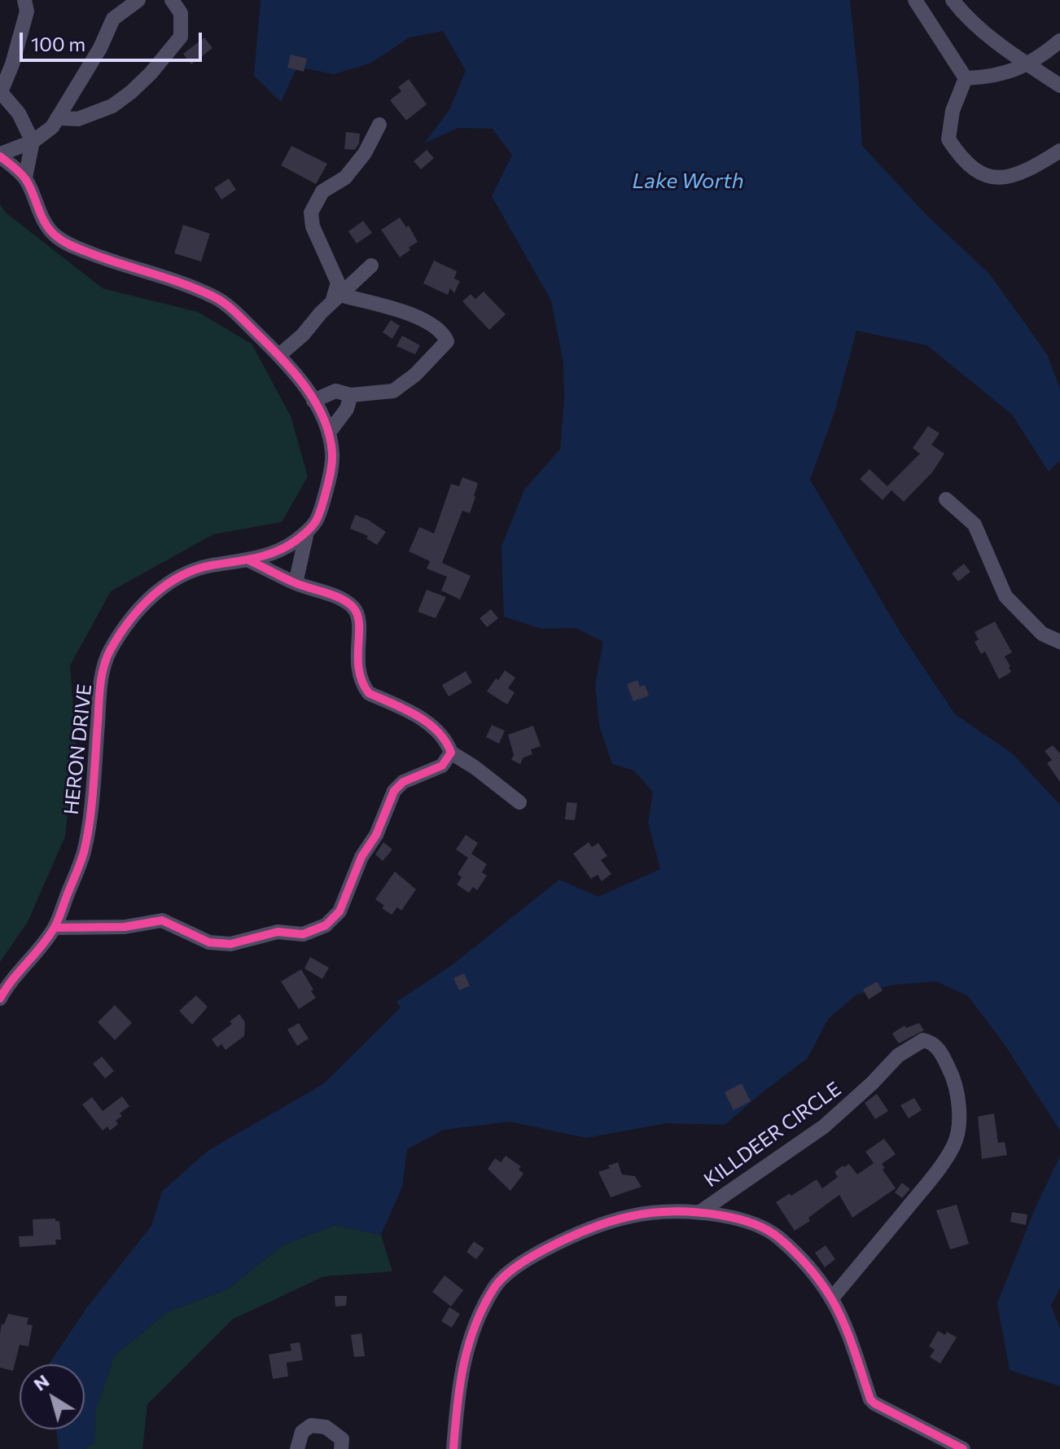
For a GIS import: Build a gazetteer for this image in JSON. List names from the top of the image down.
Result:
{
  "streets": {
    "street": ["HERON DRIVE", "KILLDEER CIRCLE"]
  },
  "water": ["Lake Worth"],
  "scale_bar": "100 m",
  "north": "top left"
}
